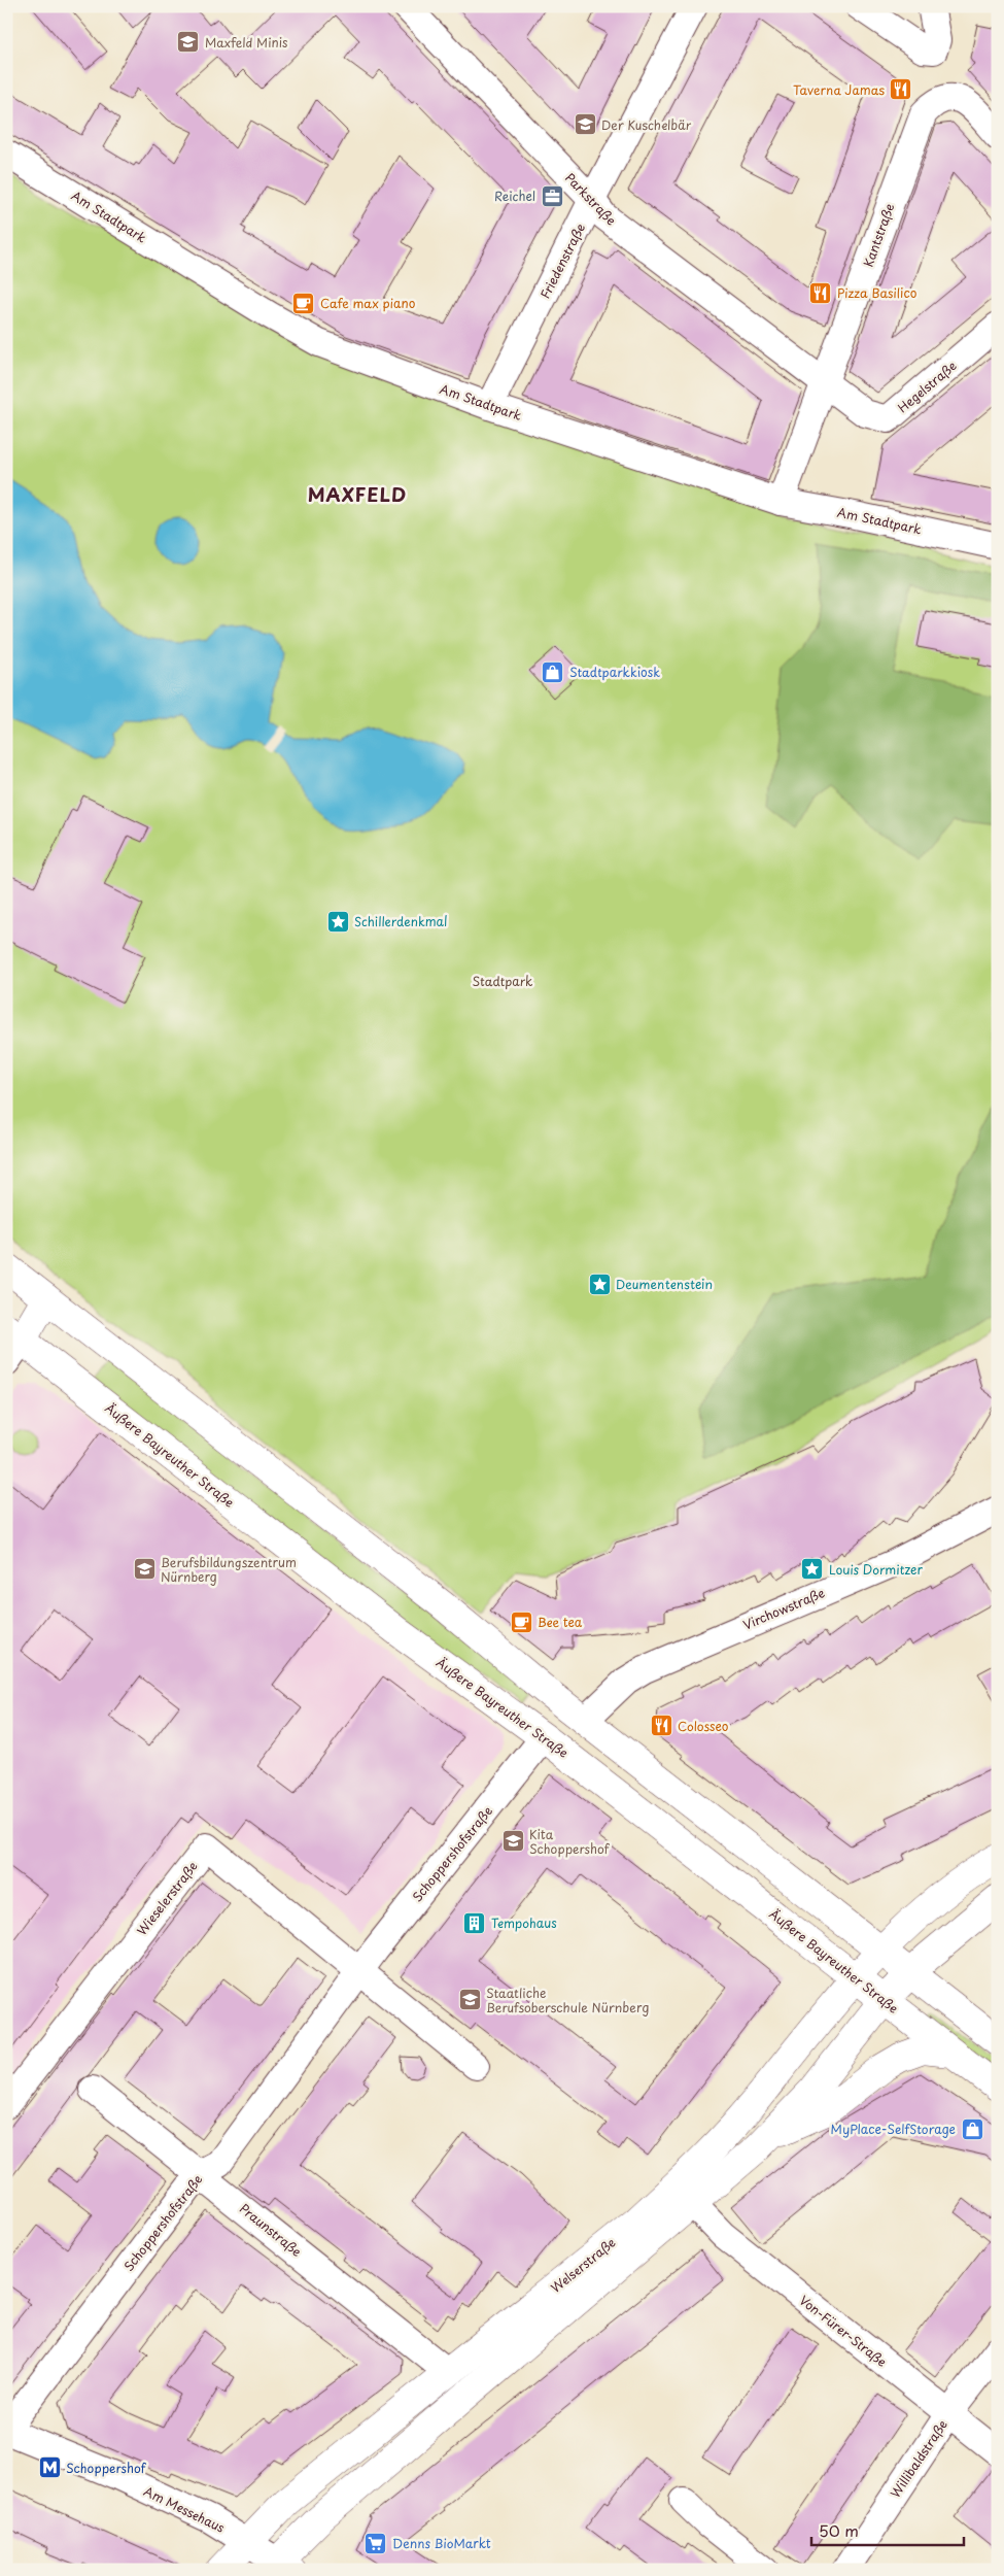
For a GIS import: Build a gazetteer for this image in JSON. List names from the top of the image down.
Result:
{
  "streets": {
    "main road": ["Äußere Bayreuther Straße", "Welserstraße"],
    "street": [
      "Parkstraße",
      "Am Stadtpark",
      "Kantstraße",
      "Friedenstraße",
      "Hegelstraße",
      "Virchowstraße",
      "Schoppershofstraße",
      "Wieselerstraße",
      "Praunstraße",
      "Von-Fürer-Straße",
      "Willibaldstraße",
      "Am Messehaus"
    ]
  },
  "crossings": [
    ["Parkstraße", "Kantstraße"],
    ["Parkstraße", "Friedenstraße"],
    ["Parkstraße", "Hegelstraße"],
    ["Am Stadtpark", "Kantstraße"],
    ["Am Stadtpark", "Friedenstraße"],
    ["Kantstraße", "Hegelstraße"],
    ["Äußere Bayreuther Straße", "Schoppershofstraße"],
    ["Äußere Bayreuther Straße", "Welserstraße"],
    ["Schoppershofstraße", "Wieselerstraße"],
    ["Schoppershofstraße", "Praunstraße"],
    ["Schoppershofstraße", "Am Messehaus"],
    ["Praunstraße", "Welserstraße"],
    ["Welserstraße", "Von-Fürer-Straße"],
    ["Welserstraße", "Am Messehaus"],
    ["Von-Fürer-Straße", "Willibaldstraße"]
  ],
  "districts": ["MAXFELD"],
  "parks": ["Stadtpark"],
  "places": {
    "school or university": [
      "Maxfeld Minis",
      "Der Kuschelbär",
      "Berufsbildungszentrum Nürnberg",
      "Kita Schoppershof",
      "Staatliche Berufsoberschule Nürnberg"
    ],
    "restaurant": ["Taverna Jamas", "Pizza Basilico", "Colosseo"],
    "office": ["Reichel"],
    "cafe": ["Cafe max piano", "Bee tea"],
    "shop": ["Stadtparkkiosk", "MyPlace-SelfStorage"],
    "place": ["Schillerdenkmal", "Deumentenstein", "Louis Dormitzer"],
    "building": ["Tempohaus"],
    "metro station": ["Schoppershof"],
    "supermarket": ["Denns BioMarkt"]
  },
  "scale_bar": "50 m"
}
